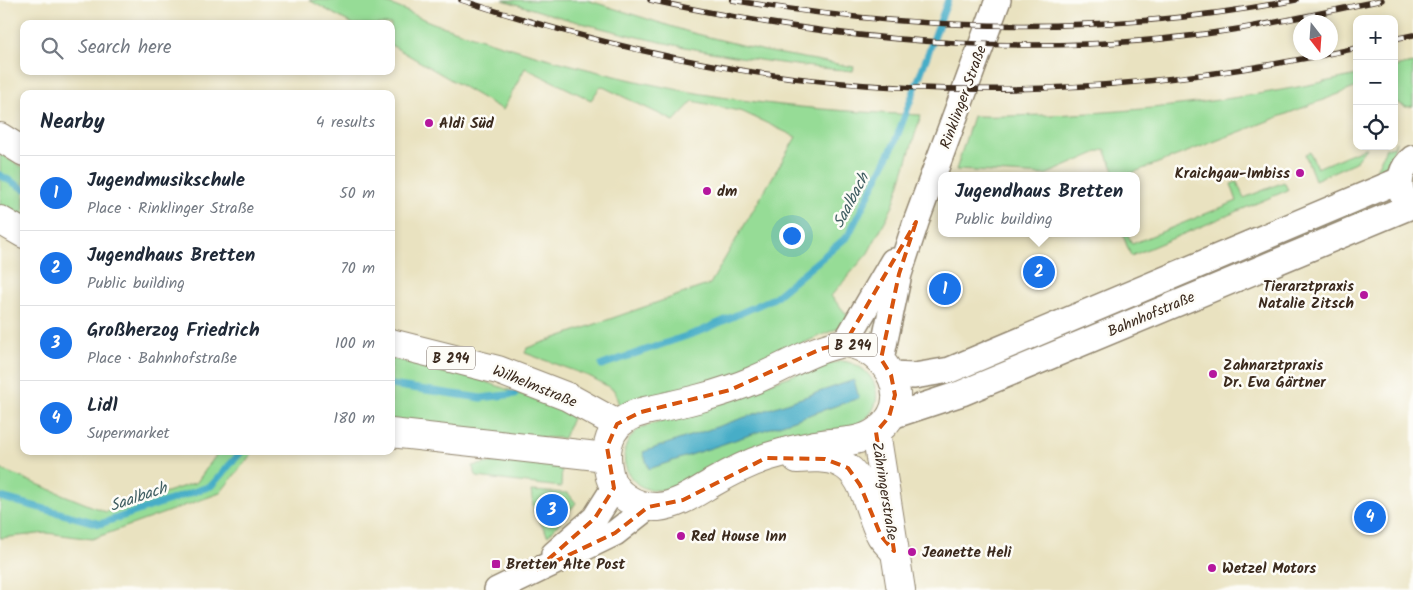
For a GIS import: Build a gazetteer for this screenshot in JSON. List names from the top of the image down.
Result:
{
  "streets": {
    "main road": ["B 294", "Wilhelmstraße", "Zähringerstraße"],
    "street": ["Rinklinger Straße", "Bahnhofstraße"]
  },
  "crossings": [
    ["Rinklinger Straße", "Bahnhofstraße"],
    ["Rinklinger Straße", "B 294"],
    ["Bahnhofstraße", "B 294"],
    ["Bahnhofstraße", "Zähringerstraße"],
    ["B 294", "Wilhelmstraße"]
  ],
  "water": ["Saalbach"],
  "places": {
    "other": [
      "Aldi Süd",
      "Kraichgau-Imbiss",
      "dm",
      "Tierarztpraxis Natalie Zitsch",
      "Zahnarztpraxis Dr. Eva Gärtner",
      "Red House Inn",
      "Jeanette Heli",
      "Wetzel Motors"
    ],
    "transit": ["Bretten Alte Post"]
  },
  "north": "bottom",
  "page": {
    "map_buttons": ["+", "−"],
    "search": "Search here",
    "heading": ["Nearby", "4 results"],
    "list": [
      {
        "mark": "1",
        "name": "Jugendmusikschule",
        "note": "Place · Rinklinger Straße",
        "value": "50 m"
      },
      {
        "mark": "2",
        "name": "Jugendhaus Bretten",
        "note": "Public building",
        "value": "70 m"
      },
      {
        "mark": "3",
        "name": "Großherzog Friedrich",
        "note": "Place · Bahnhofstraße",
        "value": "100 m"
      },
      {
        "mark": "4",
        "name": "Lidl",
        "note": "Supermarket",
        "value": "180 m"
      }
    ],
    "popup": ["Jugendhaus Bretten", "Public building"],
    "pins": [
      "2",
      "1",
      "3",
      "4"
    ]
  }
}
